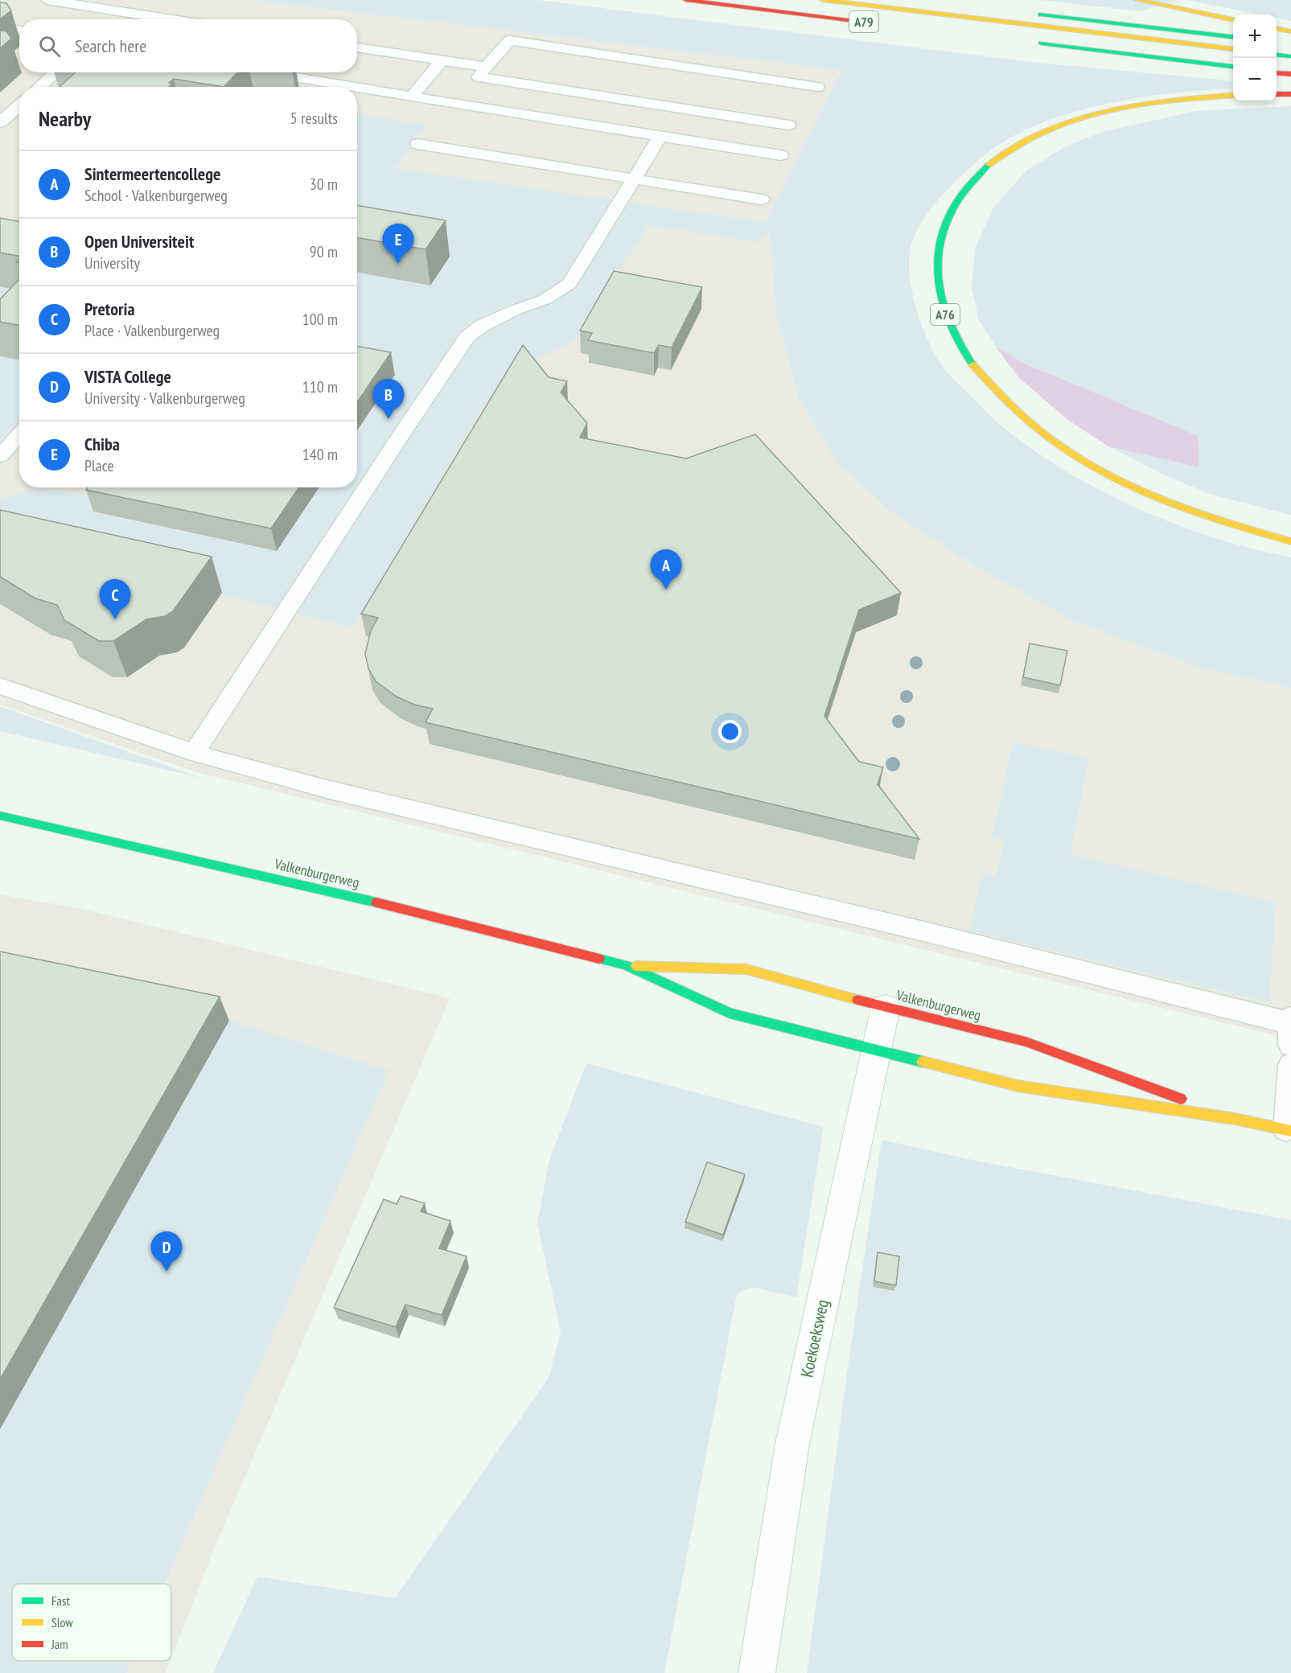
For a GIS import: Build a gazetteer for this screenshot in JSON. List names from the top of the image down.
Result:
{
  "streets": {
    "main road": ["A79", "A76", "Valkenburgerweg"],
    "street": ["Koekoeksweg"]
  },
  "crossings": [
    ["Valkenburgerweg", "Koekoeksweg"]
  ],
  "legend": ["Fast", "Slow", "Jam"],
  "page": {
    "map_buttons": ["+", "−"],
    "search": "Search here",
    "heading": ["Nearby", "5 results"],
    "list": [
      {
        "mark": "A",
        "name": "Sintermeertencollege",
        "note": "School · Valkenburgerweg",
        "value": "30 m"
      },
      {
        "mark": "B",
        "name": "Open Universiteit",
        "note": "University",
        "value": "90 m"
      },
      {
        "mark": "C",
        "name": "Pretoria",
        "note": "Place · Valkenburgerweg",
        "value": "100 m"
      },
      {
        "mark": "D",
        "name": "VISTA College",
        "note": "University · Valkenburgerweg",
        "value": "110 m"
      },
      {
        "mark": "E",
        "name": "Chiba",
        "note": "Place",
        "value": "140 m"
      }
    ],
    "pins": [
      "E",
      "B",
      "A",
      "C",
      "D"
    ]
  }
}
